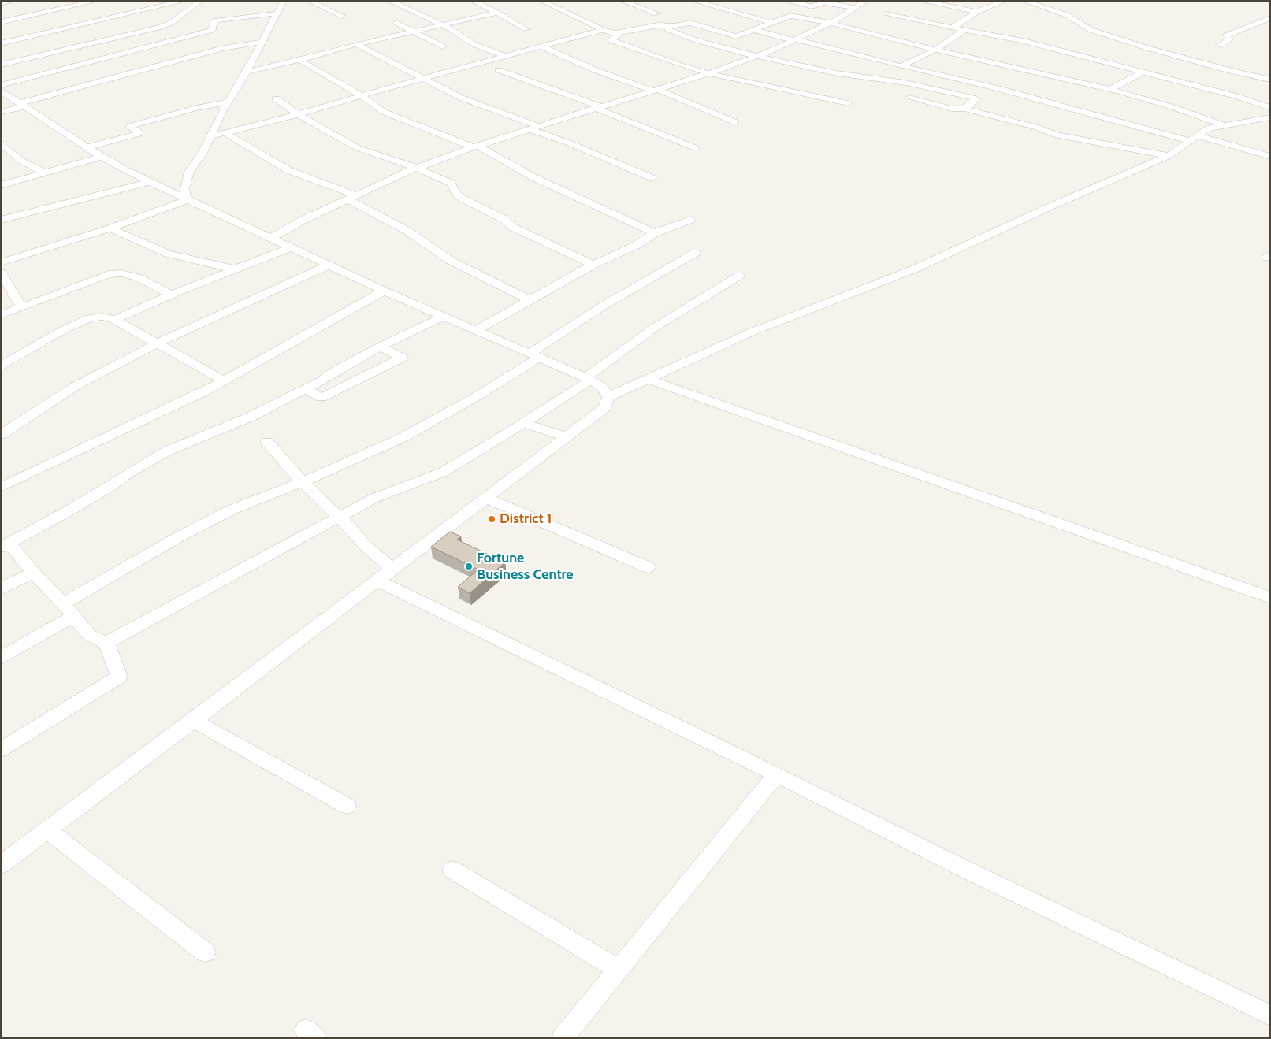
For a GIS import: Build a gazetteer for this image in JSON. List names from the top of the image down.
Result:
{
  "places": ["District 1", "Fortune Business Centre"]
}
